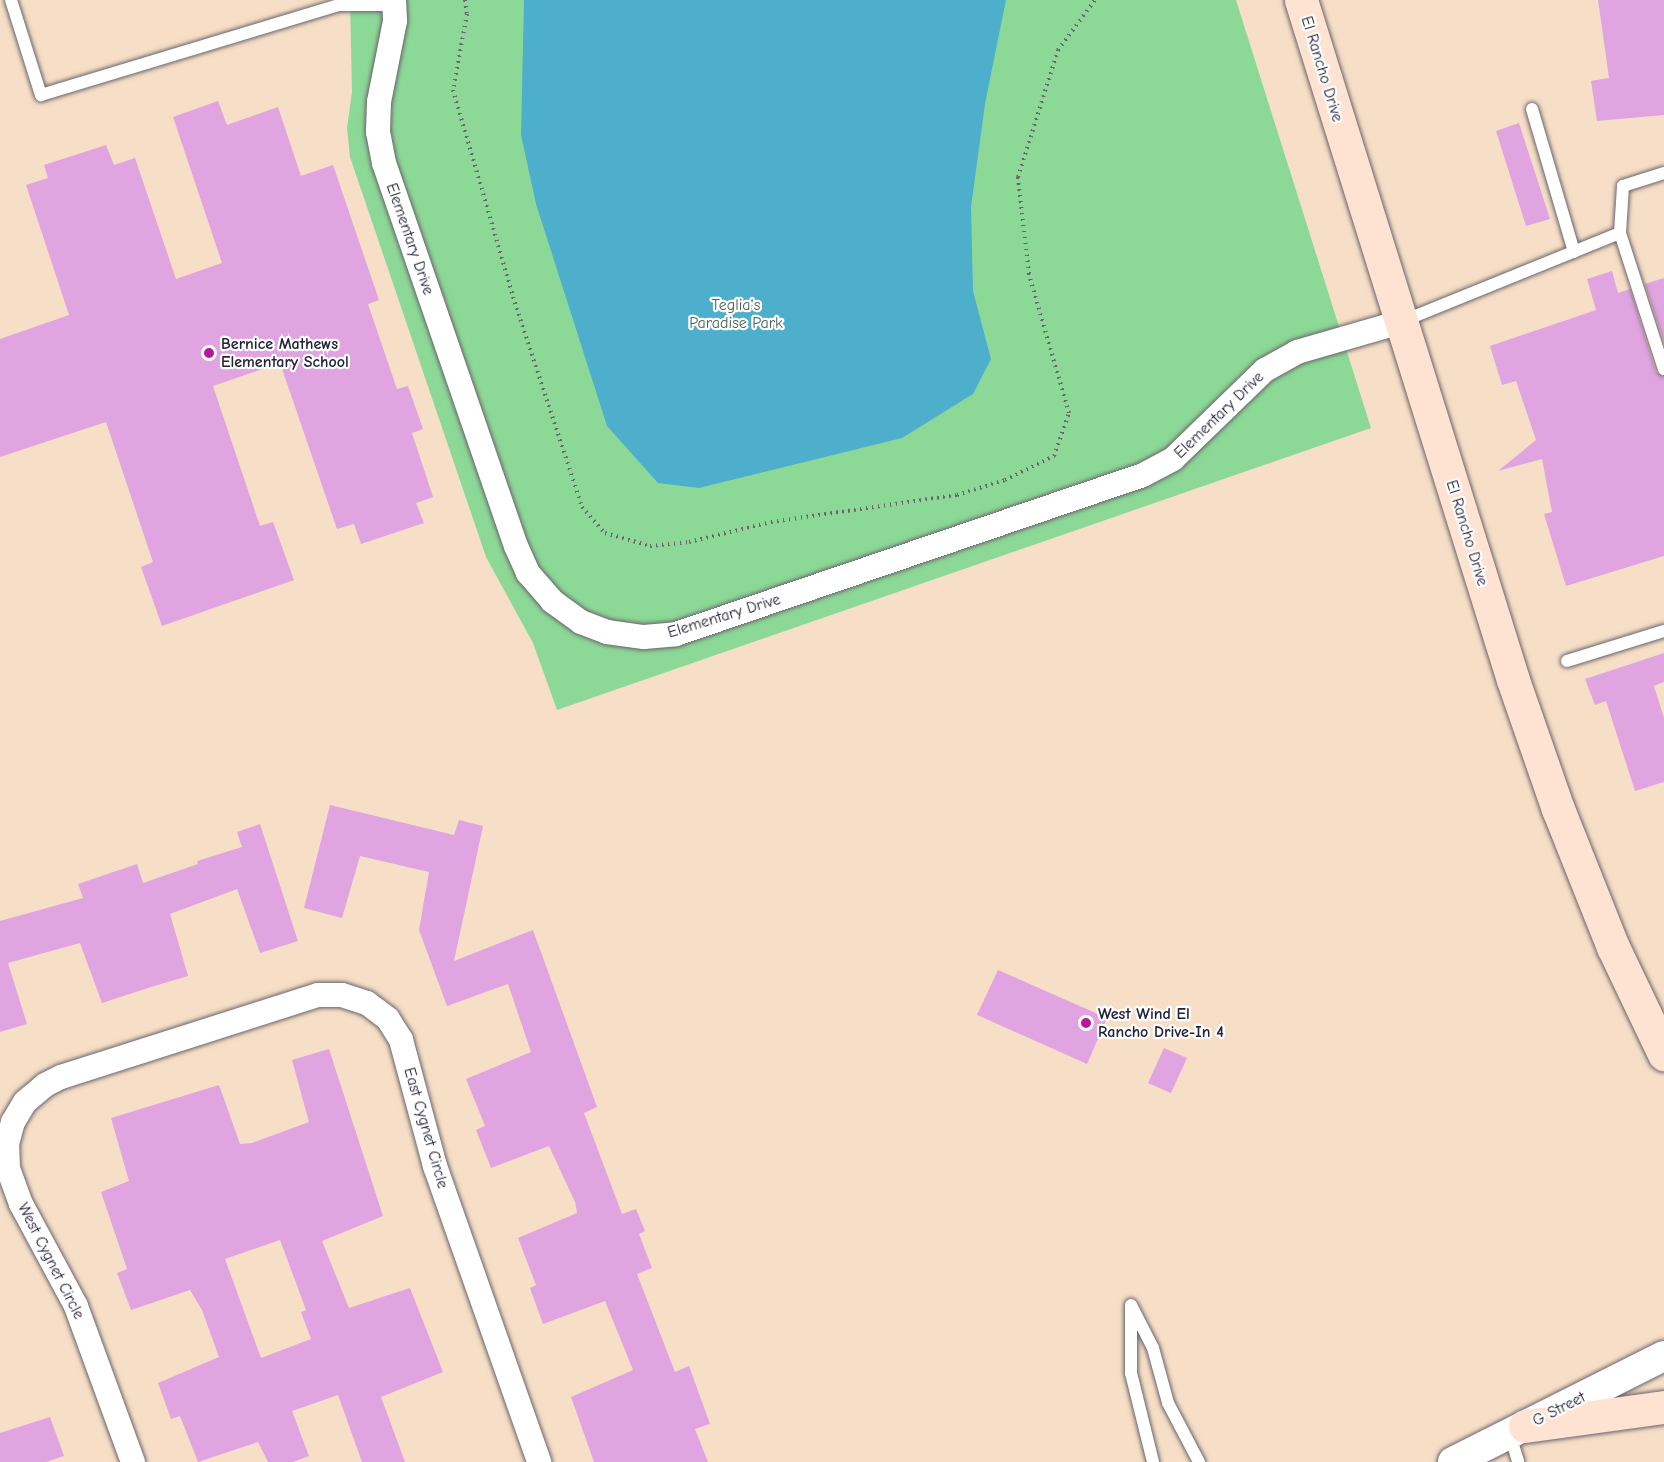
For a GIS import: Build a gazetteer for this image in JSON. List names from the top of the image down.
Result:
{
  "streets": {
    "main road": ["El Rancho Drive"],
    "street": [
      "Elementary Drive",
      "East Cygnet Circle",
      "West Cygnet Circle",
      "G Street"
    ]
  },
  "crossings": [
    ["El Rancho Drive", "Elementary Drive"],
    ["East Cygnet Circle", "West Cygnet Circle"]
  ],
  "parks": ["Teglia's Paradise Park"],
  "places": ["Bernice Mathews Elementary School", "West Wind El Rancho Drive-In 4"]
}
